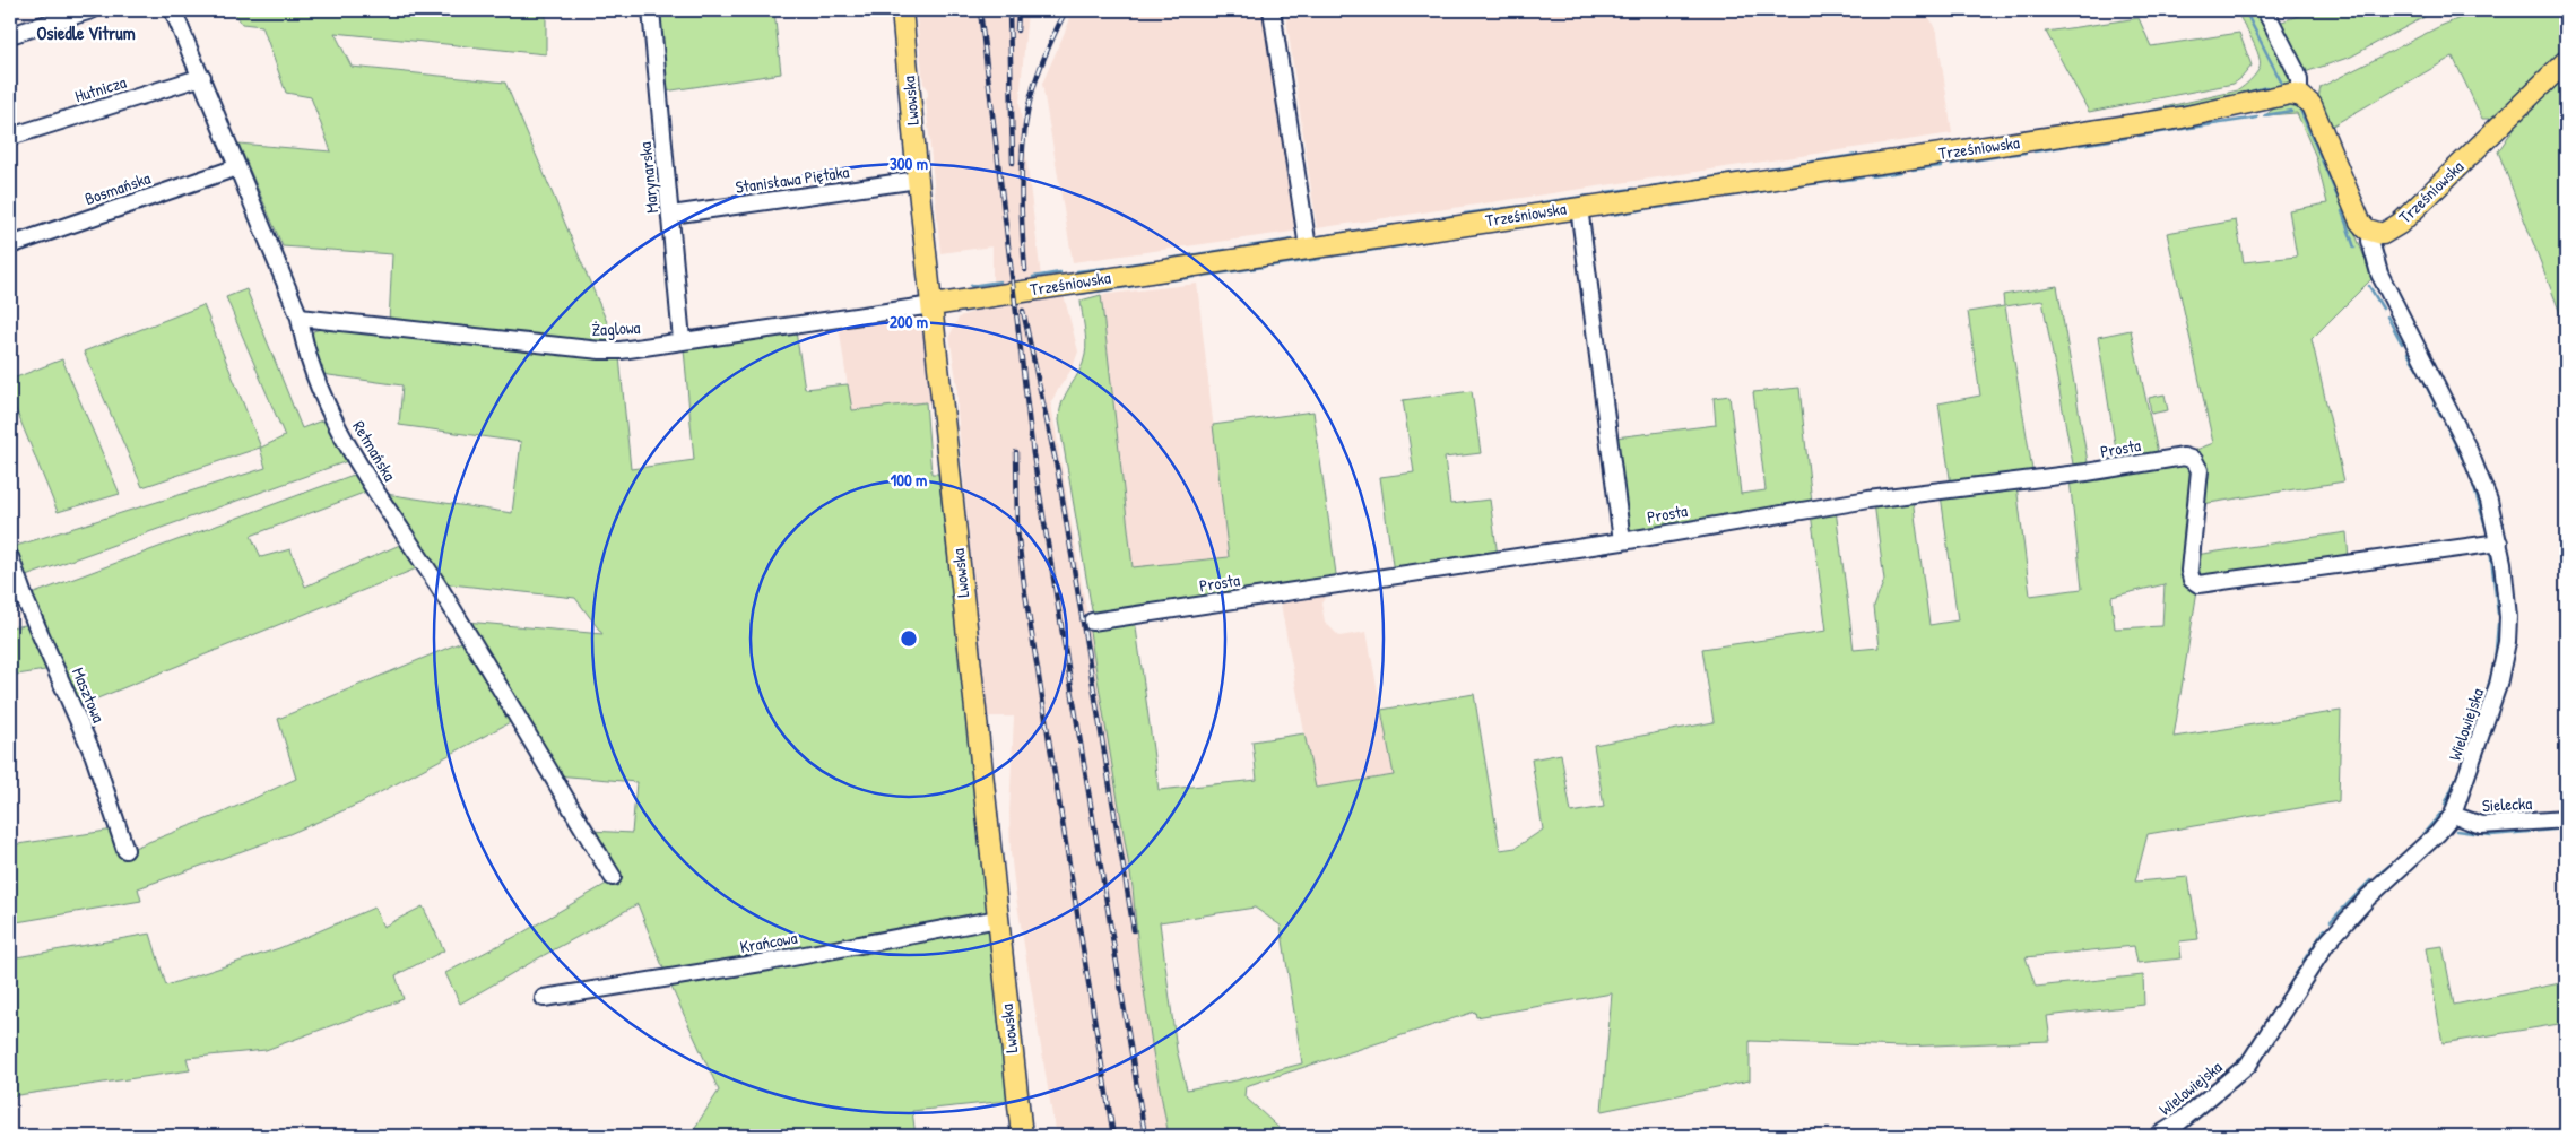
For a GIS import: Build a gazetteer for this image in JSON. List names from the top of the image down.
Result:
{
  "streets": {
    "main road": ["Lwowska", "Trześniowska"],
    "street": [
      "Hutnicza",
      "Marynarska",
      "Stanisława Piętaka",
      "Bosmańska",
      "Żaglowa",
      "Prosta",
      "Retmańska",
      "Masztowa",
      "Wielowiejska",
      "Sielecka",
      "Krańcowa"
    ]
  },
  "crossings": [
    ["Hutnicza", "Retmańska"],
    ["Lwowska", "Trześniowska"],
    ["Lwowska", "Stanisława Piętaka"],
    ["Lwowska", "Żaglowa"],
    ["Lwowska", "Krańcowa"],
    ["Trześniowska", "Żaglowa"],
    ["Trześniowska", "Wielowiejska"],
    ["Marynarska", "Stanisława Piętaka"],
    ["Marynarska", "Żaglowa"],
    ["Bosmańska", "Retmańska"],
    ["Żaglowa", "Retmańska"],
    ["Prosta", "Wielowiejska"],
    ["Wielowiejska", "Sielecka"]
  ],
  "districts": ["Osiedle Vitrum"],
  "rings": ["300 m", "200 m", "100 m"]
}
